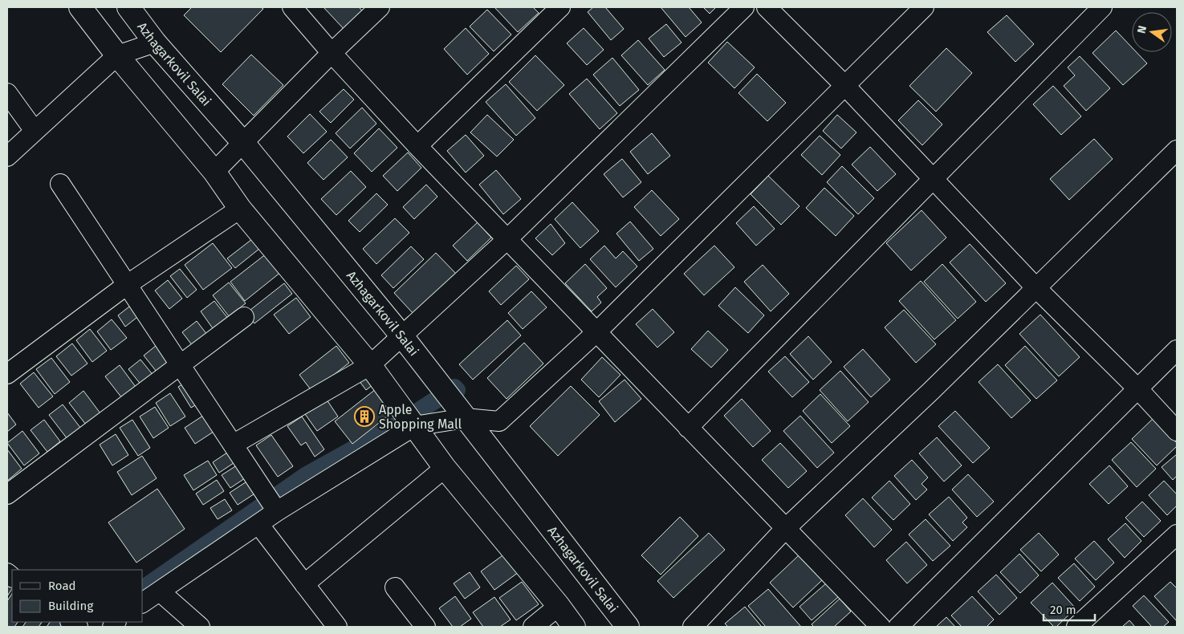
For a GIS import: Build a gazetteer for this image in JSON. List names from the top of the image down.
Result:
{
  "streets": {
    "main road": ["Azhagarkovil Salai"]
  },
  "places": {
    "building": ["Apple Shopping Mall"]
  },
  "legend": ["Road", "Building"],
  "scale_bar": "20 m",
  "north": "left"
}
